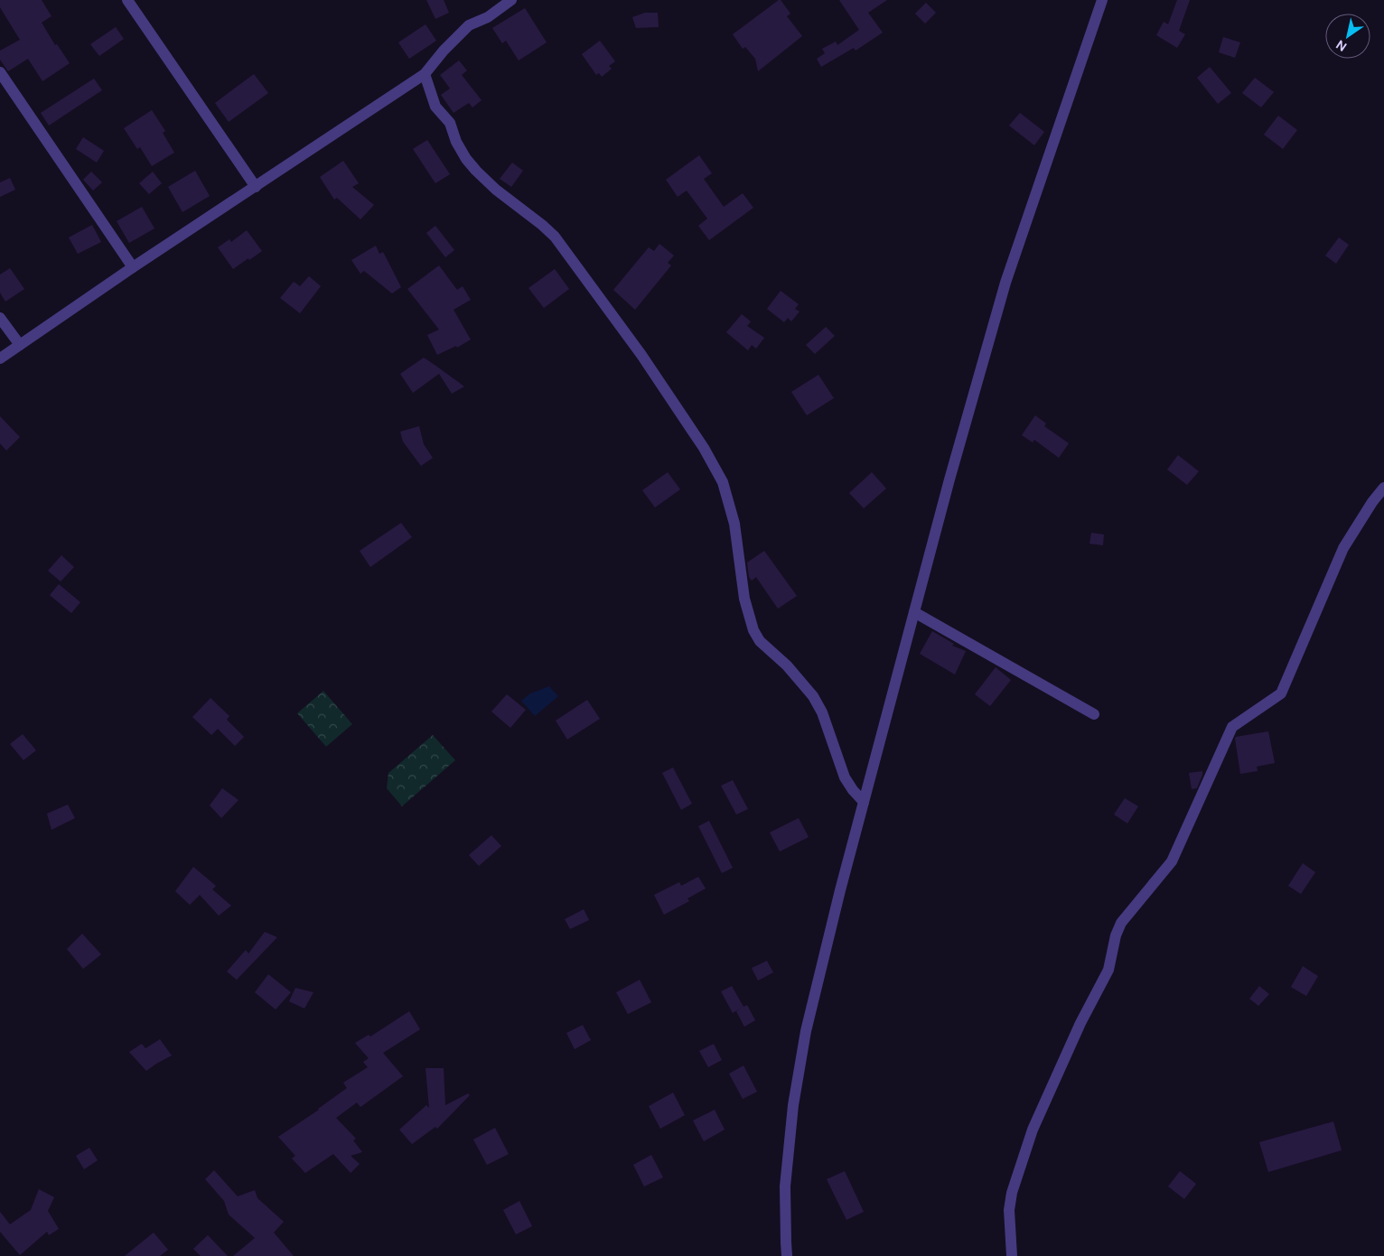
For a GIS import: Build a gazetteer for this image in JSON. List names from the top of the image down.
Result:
{
  "north": "bottom left"
}
